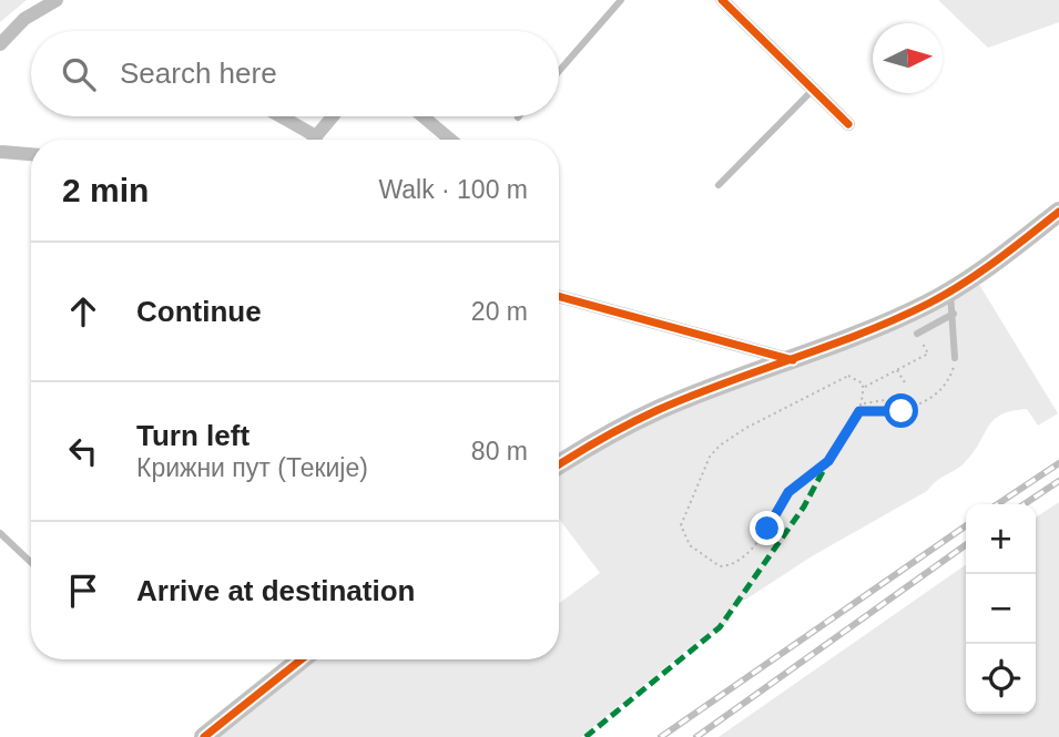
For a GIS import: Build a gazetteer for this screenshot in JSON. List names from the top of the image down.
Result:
{
  "north": "right",
  "page": {
    "search": "Search here",
    "heading": ["2 min", "Walk · 100 m"],
    "list": [
      ["Continue", "20 m"],
      ["Turn left", "Крижни пут (Текије)", "80 m"],
      "Arrive at destination"
    ],
    "map_buttons": ["+", "−"]
  }
}
